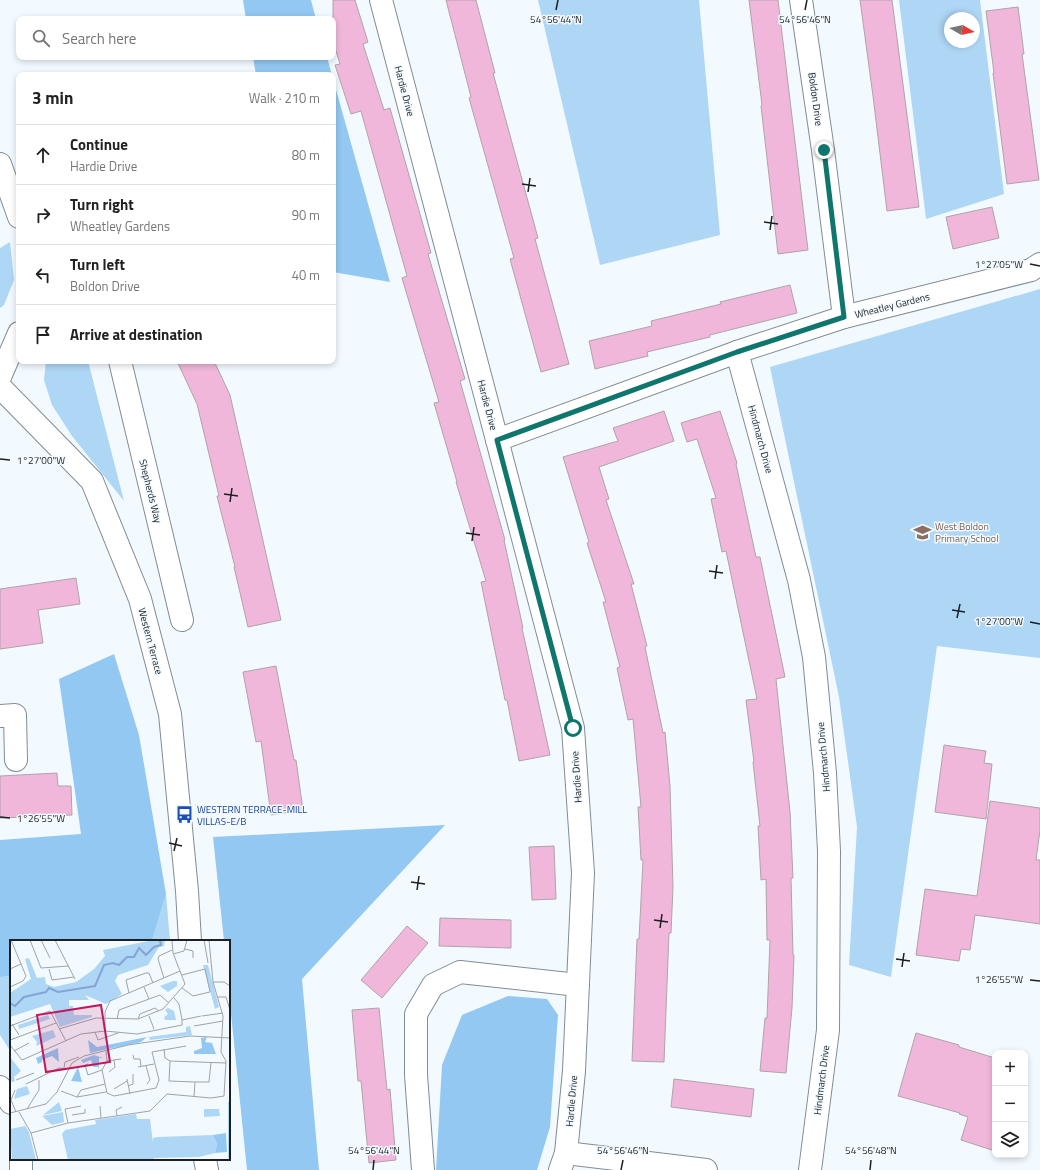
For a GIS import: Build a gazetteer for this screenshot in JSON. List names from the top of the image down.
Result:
{
  "streets": {
    "street": [
      "Hardie Drive",
      "Boldon Drive",
      "Wheatley Gardens",
      "Hindmarch Drive",
      "Shepherds Way",
      "Western Terrace"
    ]
  },
  "crossings": [
    ["Hardie Drive", "Wheatley Gardens"],
    ["Boldon Drive", "Wheatley Gardens"],
    ["Wheatley Gardens", "Hindmarch Drive"]
  ],
  "places": {
    "school or university": ["West Boldon Primary School"],
    "bus stop": ["WESTERN TERRACE-MILL VILLAS-E/B"]
  },
  "north": "right",
  "page": {
    "search": "Search here",
    "heading": ["3 min", "Walk · 210 m"],
    "list": [
      ["Continue", "Hardie Drive", "80 m"],
      ["Turn right", "Wheatley Gardens", "90 m"],
      ["Turn left", "Boldon Drive", "40 m"],
      "Arrive at destination"
    ],
    "map_buttons": ["+", "−"]
  },
  "coordinates": [
    "54°56'44\"N",
    "54°56'46\"N",
    "1°27'05\"W",
    "1°27'00\"W",
    "1°26'55\"W",
    "54°56'48\"N"
  ]
}
